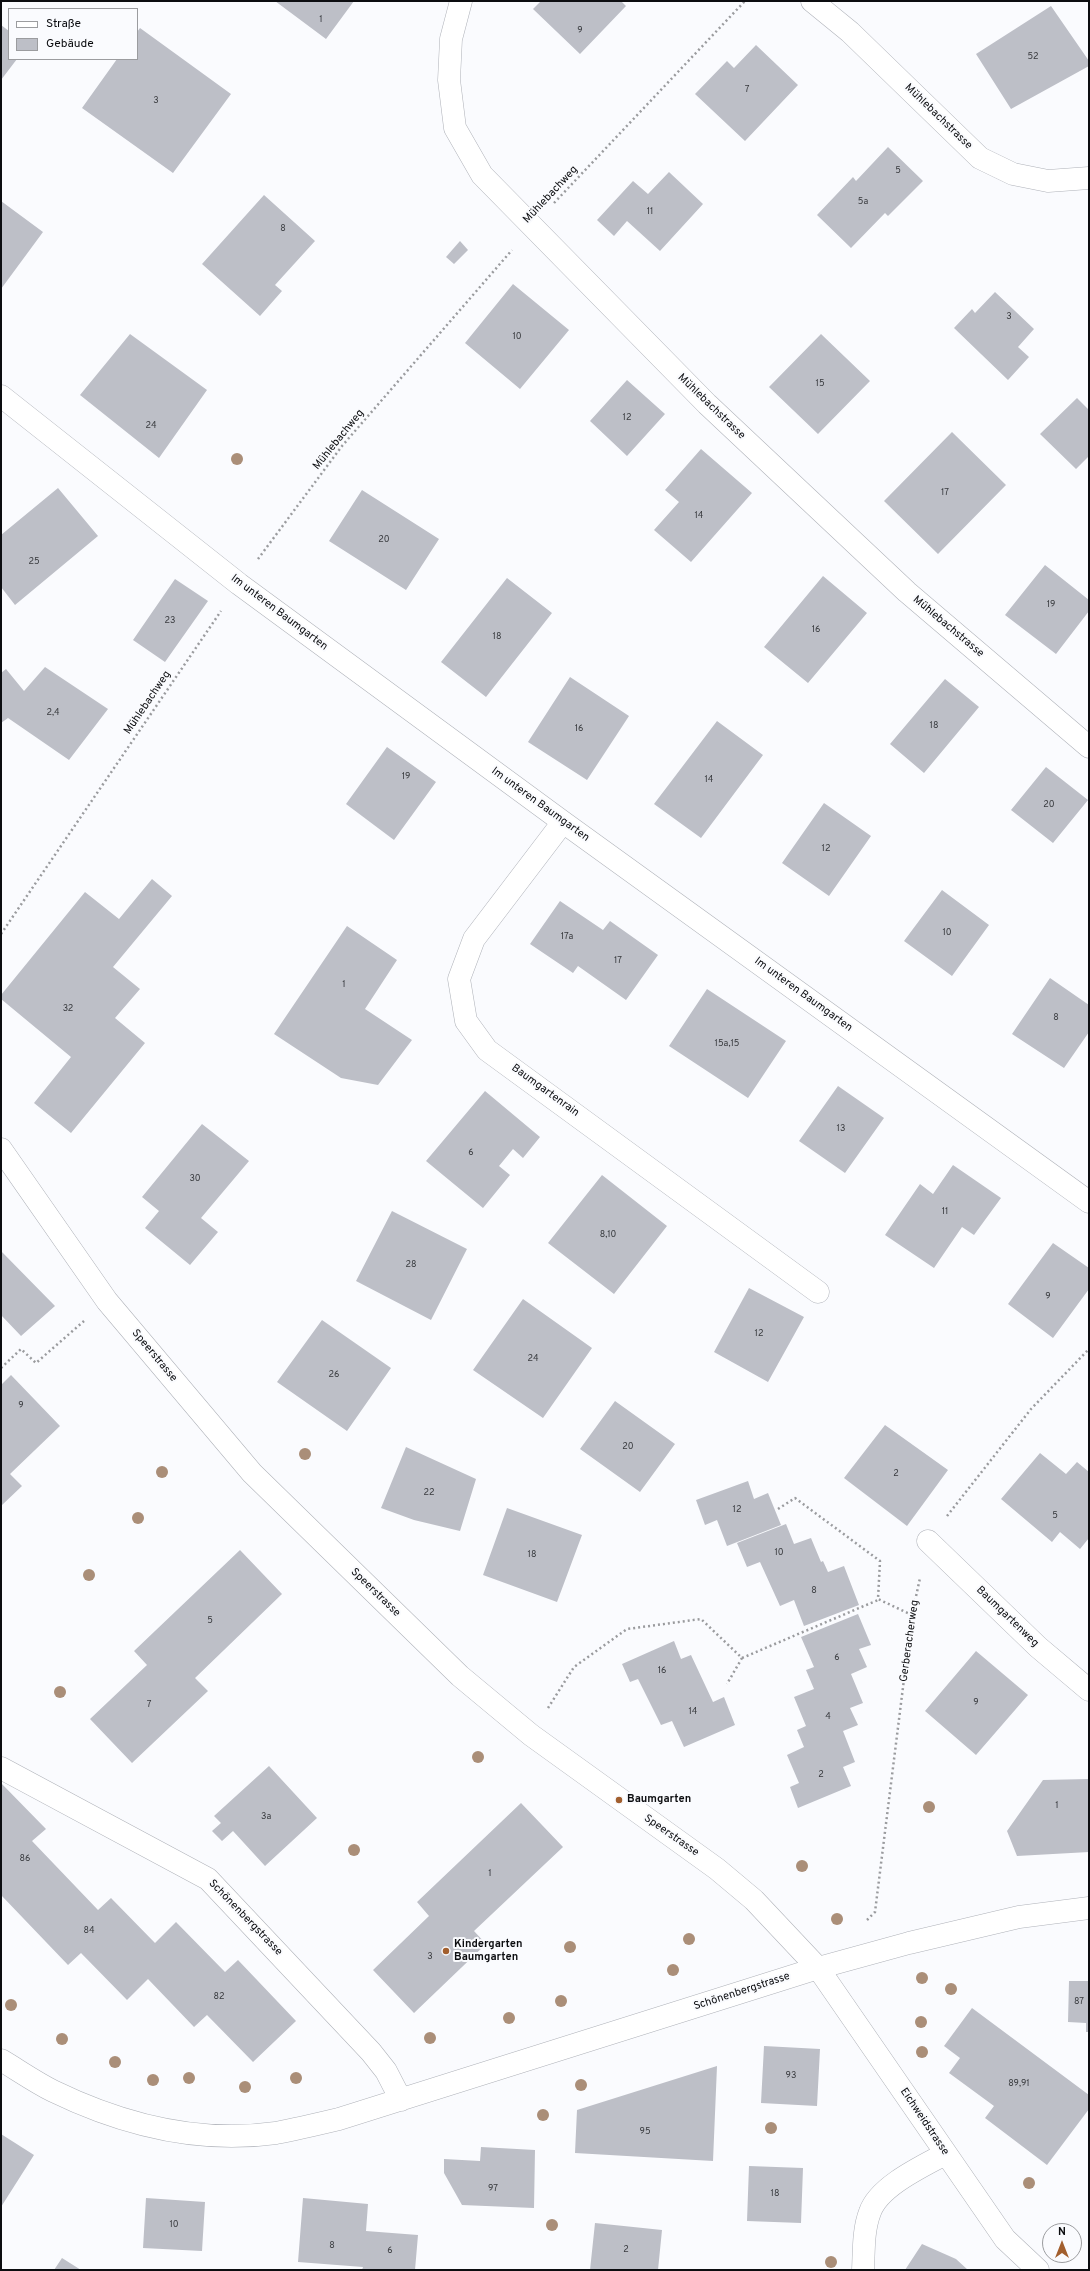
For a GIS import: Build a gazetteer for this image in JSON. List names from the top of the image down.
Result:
{
  "streets": {
    "street": [
      "Mühlebachstrasse",
      "Im unteren Baumgarten",
      "Baumgartenrain",
      "Speerstrasse",
      "Baumgartenweg",
      "Schönenbergstrasse",
      "Eichweidstrasse"
    ],
    "path": ["Mühlebachweg", "Gerberacherweg"]
  },
  "crossings": [
    ["Mühlebachstrasse", "Mühlebachweg"],
    ["Mühlebachweg", "Im unteren Baumgarten"],
    ["Im unteren Baumgarten", "Baumgartenrain"],
    ["Speerstrasse", "Schönenbergstrasse"],
    ["Speerstrasse", "Eichweidstrasse"],
    ["Baumgartenweg", "Gerberacherweg"],
    ["Schönenbergstrasse", "Eichweidstrasse"]
  ],
  "places": ["Baumgarten", "Kindergarten Baumgarten"],
  "house_numbers": [
    "1",
    "9",
    "52",
    "7",
    "3",
    "5",
    "5a",
    "11",
    "8",
    "3",
    "10",
    "15",
    "12",
    "24",
    "17",
    "14",
    "20",
    "25",
    "19",
    "23",
    "16",
    "18",
    "2,4",
    "18",
    "16",
    "19",
    "14",
    "20",
    "12",
    "10",
    "17a",
    "17",
    "1",
    "32",
    "8",
    "15a,15",
    "13",
    "6",
    "30",
    "11",
    "8,10",
    "28",
    "9",
    "12",
    "24",
    "26",
    "9",
    "20",
    "2",
    "22",
    "12",
    "5",
    "10",
    "18",
    "8",
    "5",
    "6",
    "16",
    "9",
    "7",
    "14",
    "4",
    "2",
    "1",
    "3a",
    "86",
    "1",
    "84",
    "3",
    "82",
    "87",
    "93",
    "89,91",
    "95",
    "97",
    "18",
    "10",
    "8",
    "2",
    "6"
  ],
  "legend": ["Straße", "Gebäude"],
  "north": "top"
}
